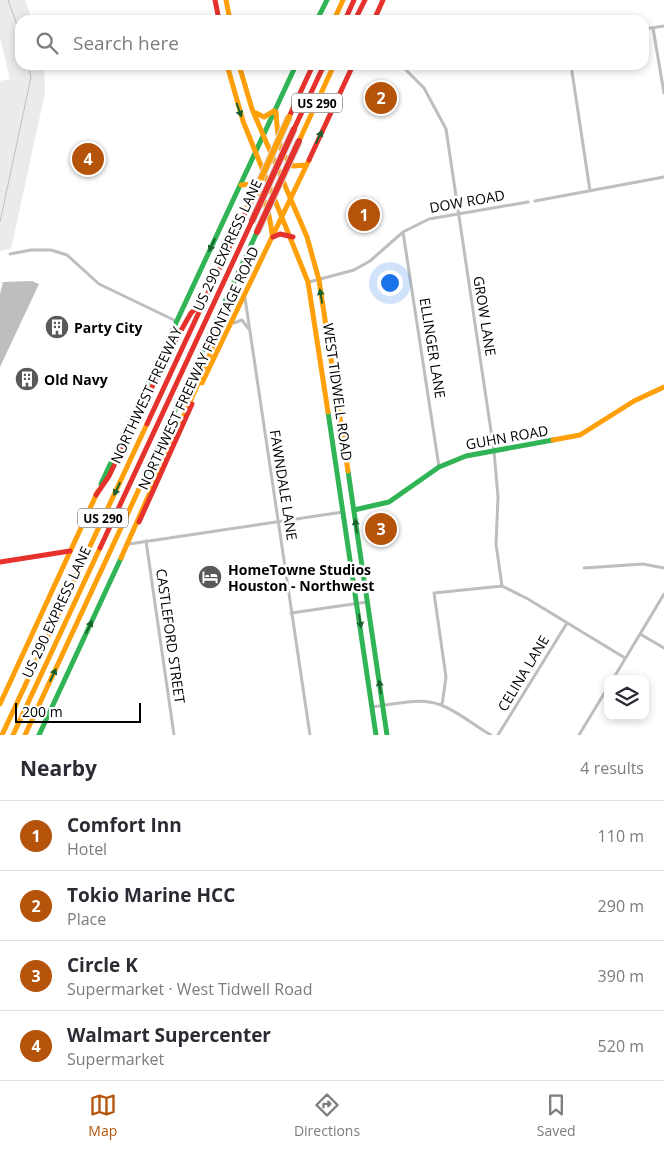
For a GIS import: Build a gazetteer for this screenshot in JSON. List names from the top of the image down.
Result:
{
  "streets": {
    "main road": [
      "US 290",
      "US 290 EXPRESS LANE",
      "NORTHWEST FREEWAY FRONTAGE ROAD",
      "WEST TIDWELL ROAD",
      "NORTHWEST FREEWAY",
      "GUHN ROAD"
    ],
    "street": [
      "DOW ROAD",
      "GROW LANE",
      "ELLINGER LANE",
      "FAWNDALE LANE",
      "CASTLEFORD STREET",
      "CELINA LANE"
    ]
  },
  "crossings": [
    ["DOW ROAD", "GROW LANE"],
    ["DOW ROAD", "ELLINGER LANE"],
    ["DOW ROAD", "WEST TIDWELL ROAD"],
    ["GROW LANE", "GUHN ROAD"],
    ["ELLINGER LANE", "GUHN ROAD"],
    ["NORTHWEST FREEWAY FRONTAGE ROAD", "WEST TIDWELL ROAD"],
    ["NORTHWEST FREEWAY FRONTAGE ROAD", "FAWNDALE LANE"],
    ["WEST TIDWELL ROAD", "GUHN ROAD"]
  ],
  "places": {
    "building": ["Party City", "Old Navy"],
    "hotel": ["HomeTowne Studios Houston - Northwest"]
  },
  "scale_bar": "200 m",
  "page": {
    "search": "Search here",
    "pins": [
      "2",
      "4",
      "1",
      "3"
    ],
    "scale": "200 m",
    "heading": ["Nearby", "4 results"],
    "list": [
      {
        "mark": "1",
        "name": "Comfort Inn",
        "note": "Hotel",
        "value": "110 m"
      },
      {
        "mark": "2",
        "name": "Tokio Marine HCC",
        "note": "Place",
        "value": "290 m"
      },
      {
        "mark": "3",
        "name": "Circle K",
        "note": "Supermarket · West Tidwell Road",
        "value": "390 m"
      },
      {
        "mark": "4",
        "name": "Walmart Supercenter",
        "note": "Supermarket",
        "value": "520 m"
      }
    ],
    "nav": ["Map", "Directions", "Saved"]
  }
}
